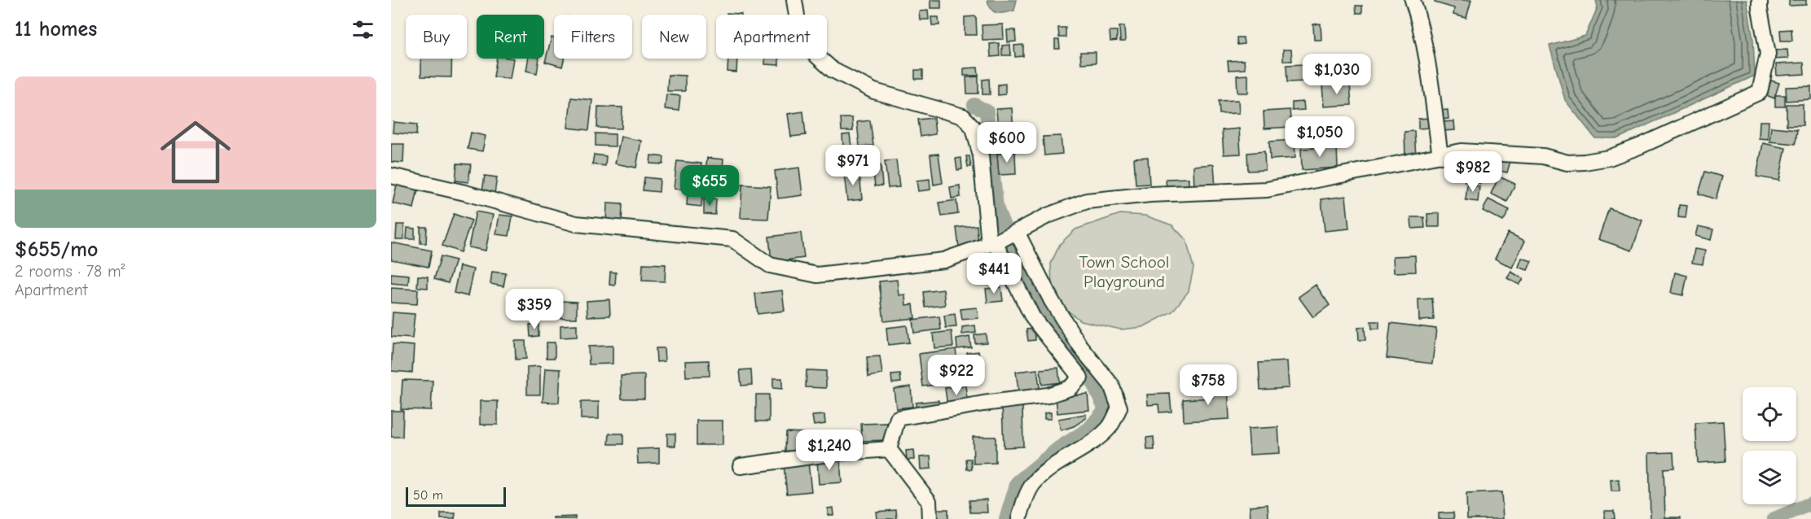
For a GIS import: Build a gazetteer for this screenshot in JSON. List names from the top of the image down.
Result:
{
  "parks": ["Town School Playground"],
  "scale_bar": "50 m",
  "page": {
    "heading": "11 homes",
    "chip": [
      "Buy",
      "Rent",
      "Filters",
      "New",
      "Apartment"
    ],
    "price": [
      "$1,030",
      "$1,050",
      "$600",
      "$971",
      "$982",
      "$655",
      "$441",
      "$359",
      "$922",
      "$758",
      "$1,240"
    ],
    "list": [
      {
        "name": "$655/mo",
        "note": "2 rooms · 78 m² · Apartment"
      }
    ],
    "scale": "50 m"
  }
}
